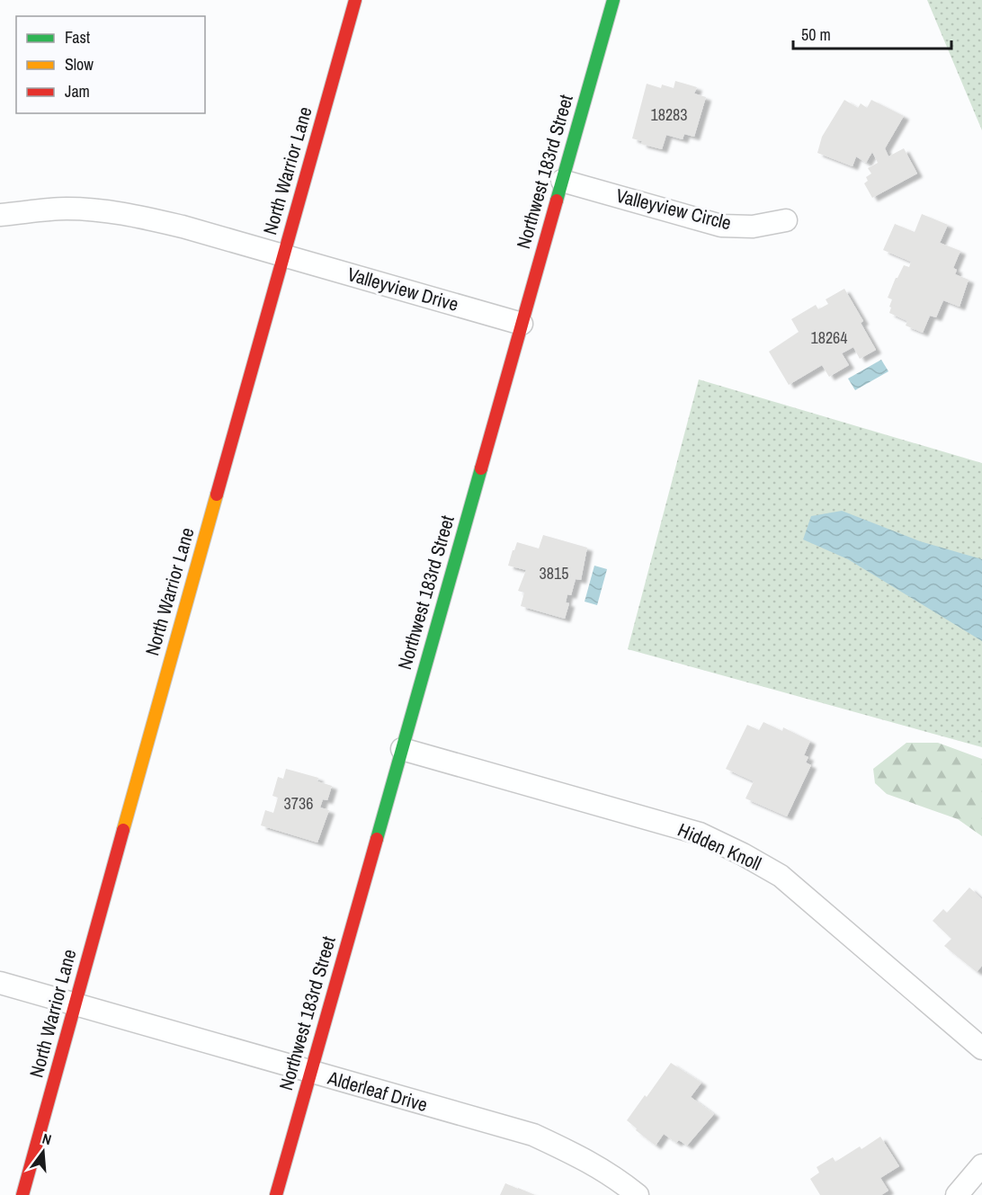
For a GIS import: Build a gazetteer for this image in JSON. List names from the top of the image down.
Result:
{
  "streets": {
    "street": [
      "North Warrior Lane",
      "Northwest 183rd Street",
      "Valleyview Circle",
      "Valleyview Drive",
      "Hidden Knoll",
      "Alderleaf Drive"
    ]
  },
  "crossings": [
    ["North Warrior Lane", "Valleyview Drive"],
    ["North Warrior Lane", "Alderleaf Drive"],
    ["Northwest 183rd Street", "Valleyview Circle"],
    ["Northwest 183rd Street", "Valleyview Drive"],
    ["Northwest 183rd Street", "Hidden Knoll"],
    ["Northwest 183rd Street", "Alderleaf Drive"]
  ],
  "house_numbers": [
    "18283",
    "18264",
    "3815",
    "3736"
  ],
  "legend": ["Fast", "Slow", "Jam"],
  "scale_bar": "50 m",
  "north": "top"
}
